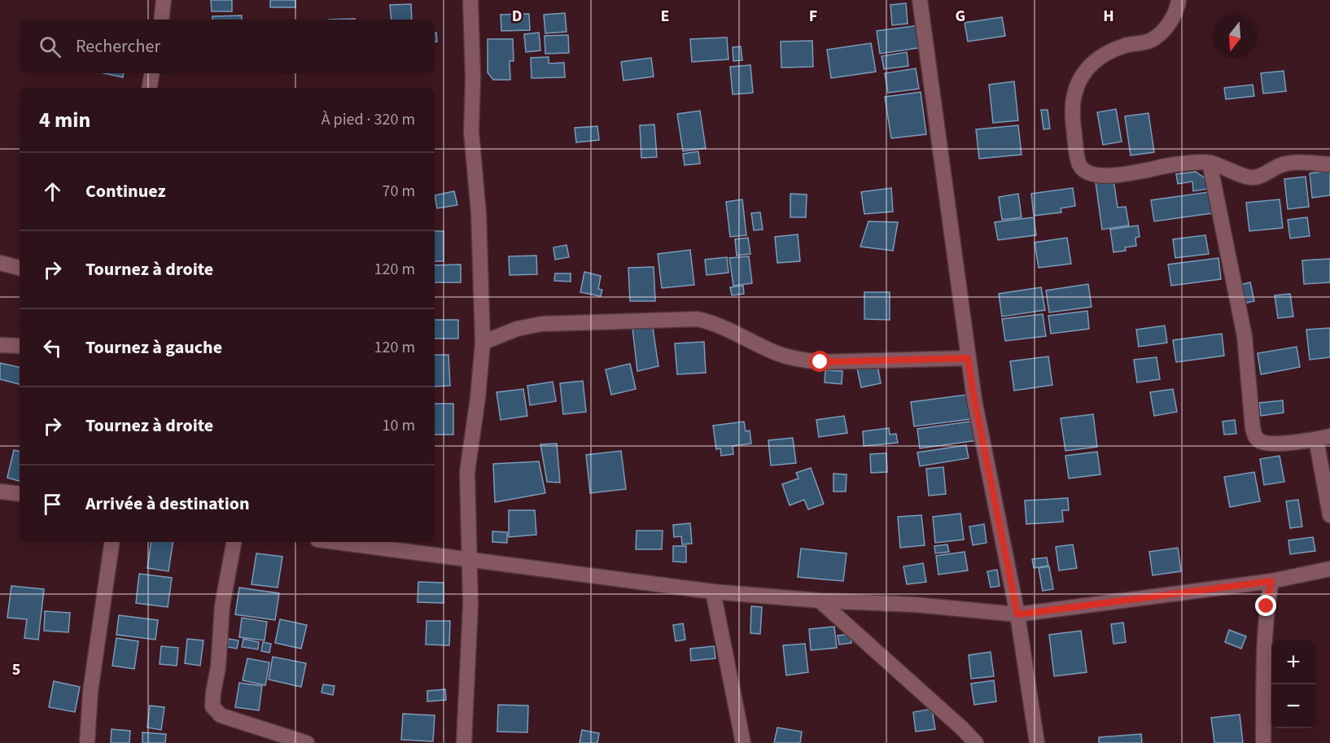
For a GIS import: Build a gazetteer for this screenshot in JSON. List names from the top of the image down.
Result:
{
  "north": "bottom",
  "page": {
    "search": "Rechercher",
    "heading": ["4 min", "À pied · 320 m"],
    "list": [
      ["Continuez", "70 m"],
      ["Tournez à droite", "120 m"],
      ["Tournez à gauche", "120 m"],
      ["Tournez à droite", "10 m"],
      "Arrivée à destination"
    ],
    "map_buttons": ["+", "−"]
  },
  "grid": {
    "columns": [
      "D",
      "E",
      "F",
      "G",
      "H"
    ],
    "rows": ["5"]
  }
}
